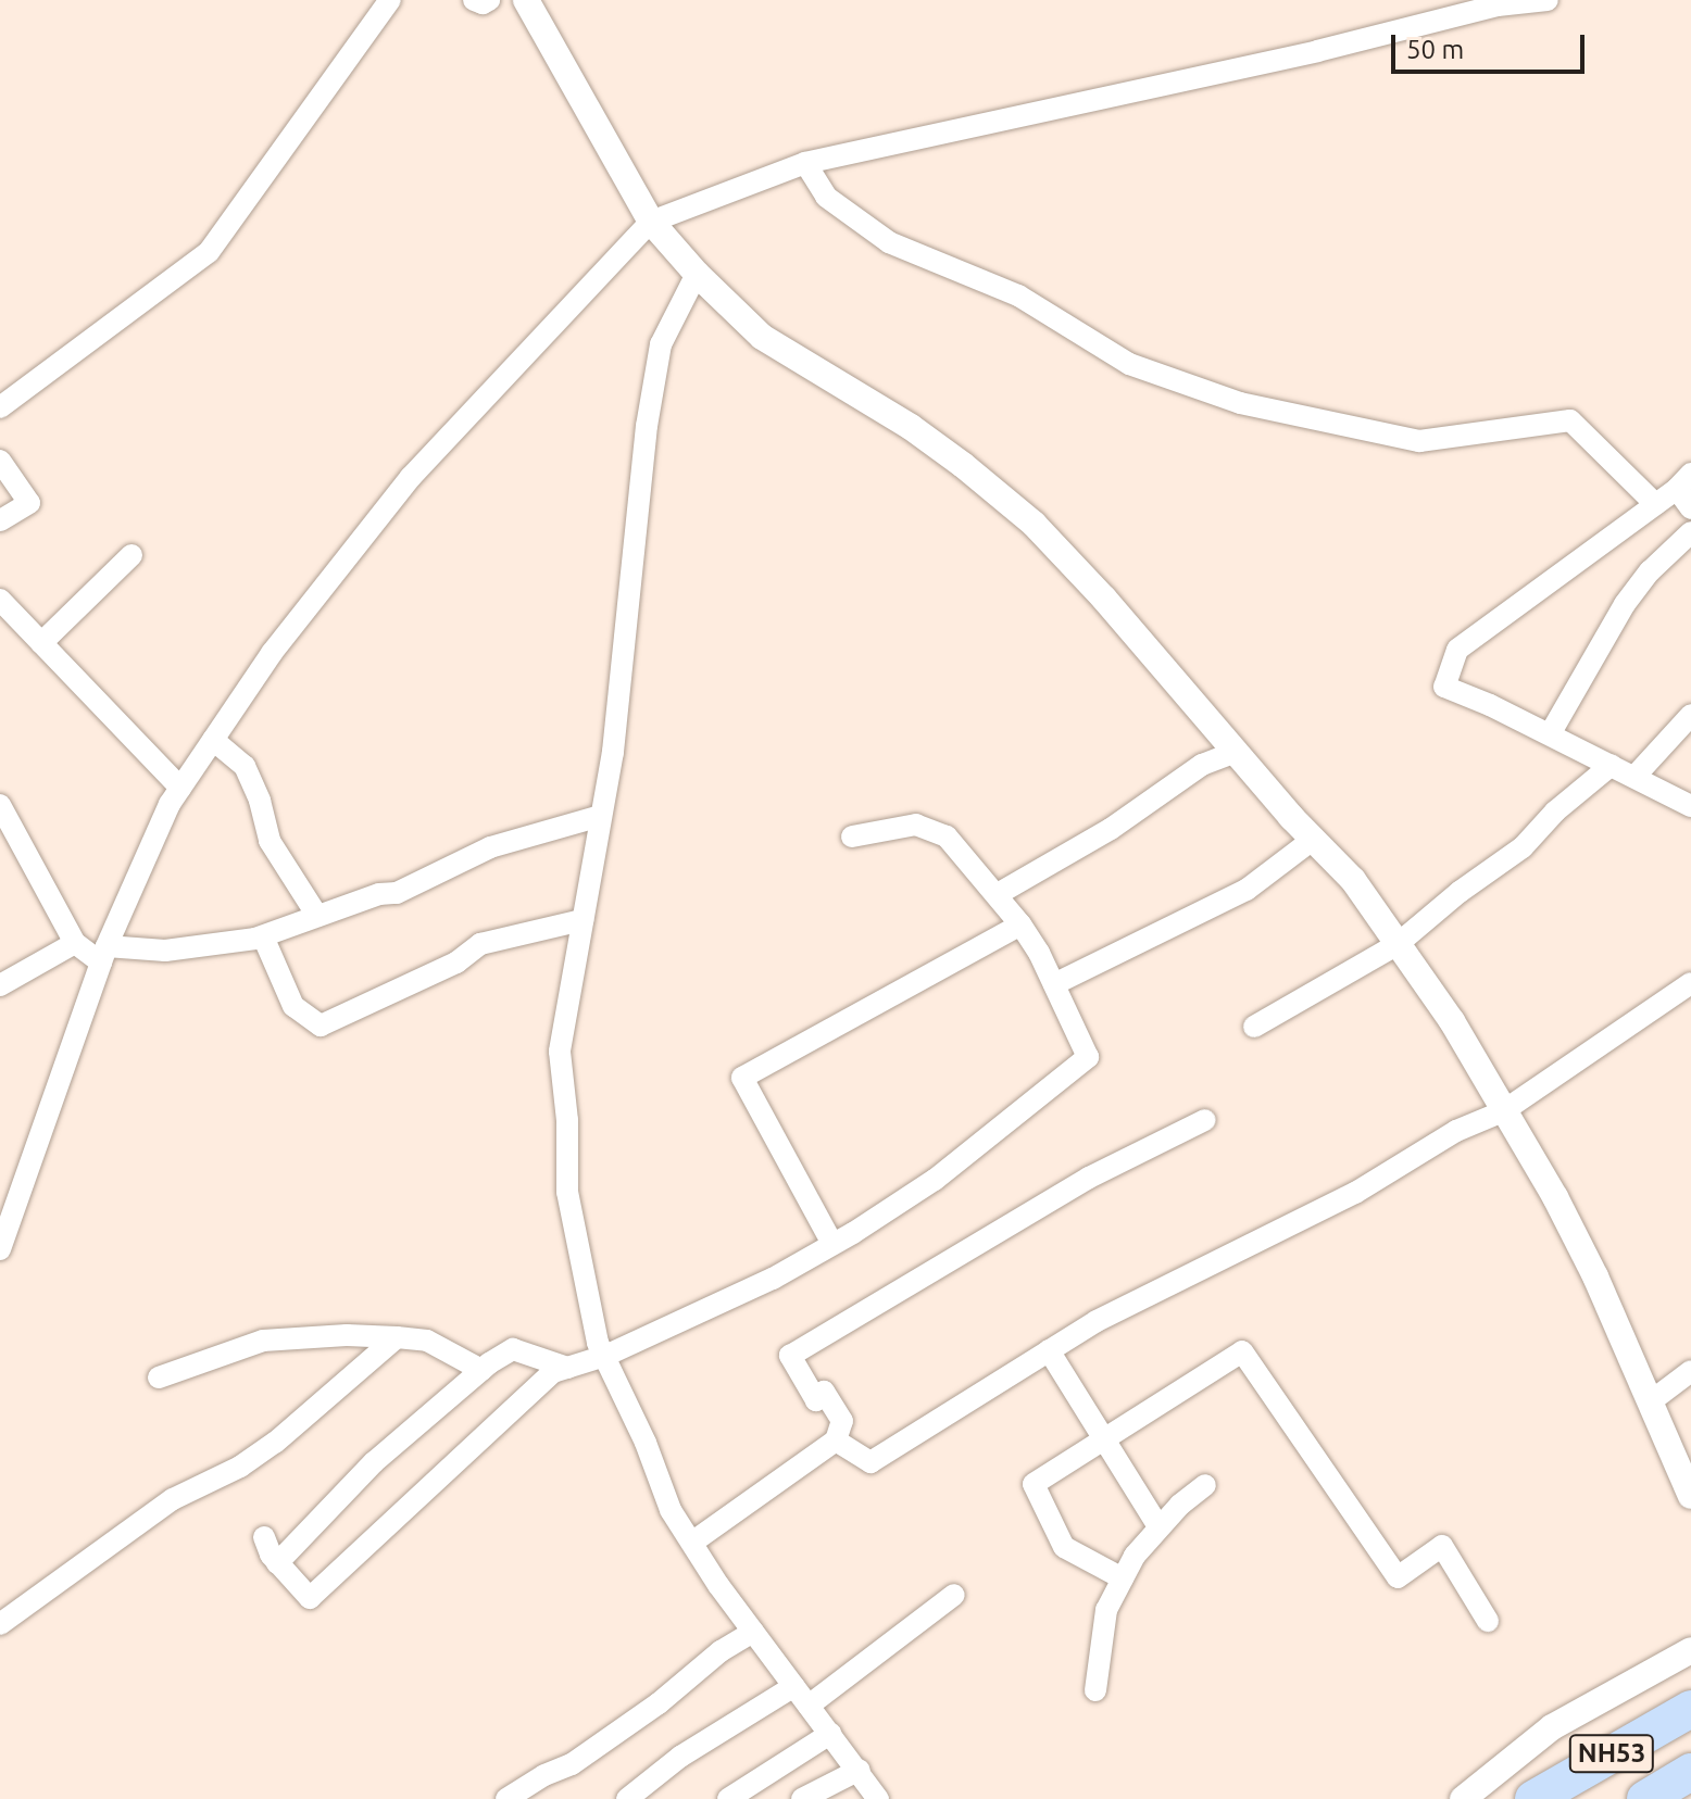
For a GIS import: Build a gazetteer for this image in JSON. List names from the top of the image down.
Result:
{
  "streets": {
    "highway": ["NH53"]
  },
  "scale_bar": "50 m"
}
